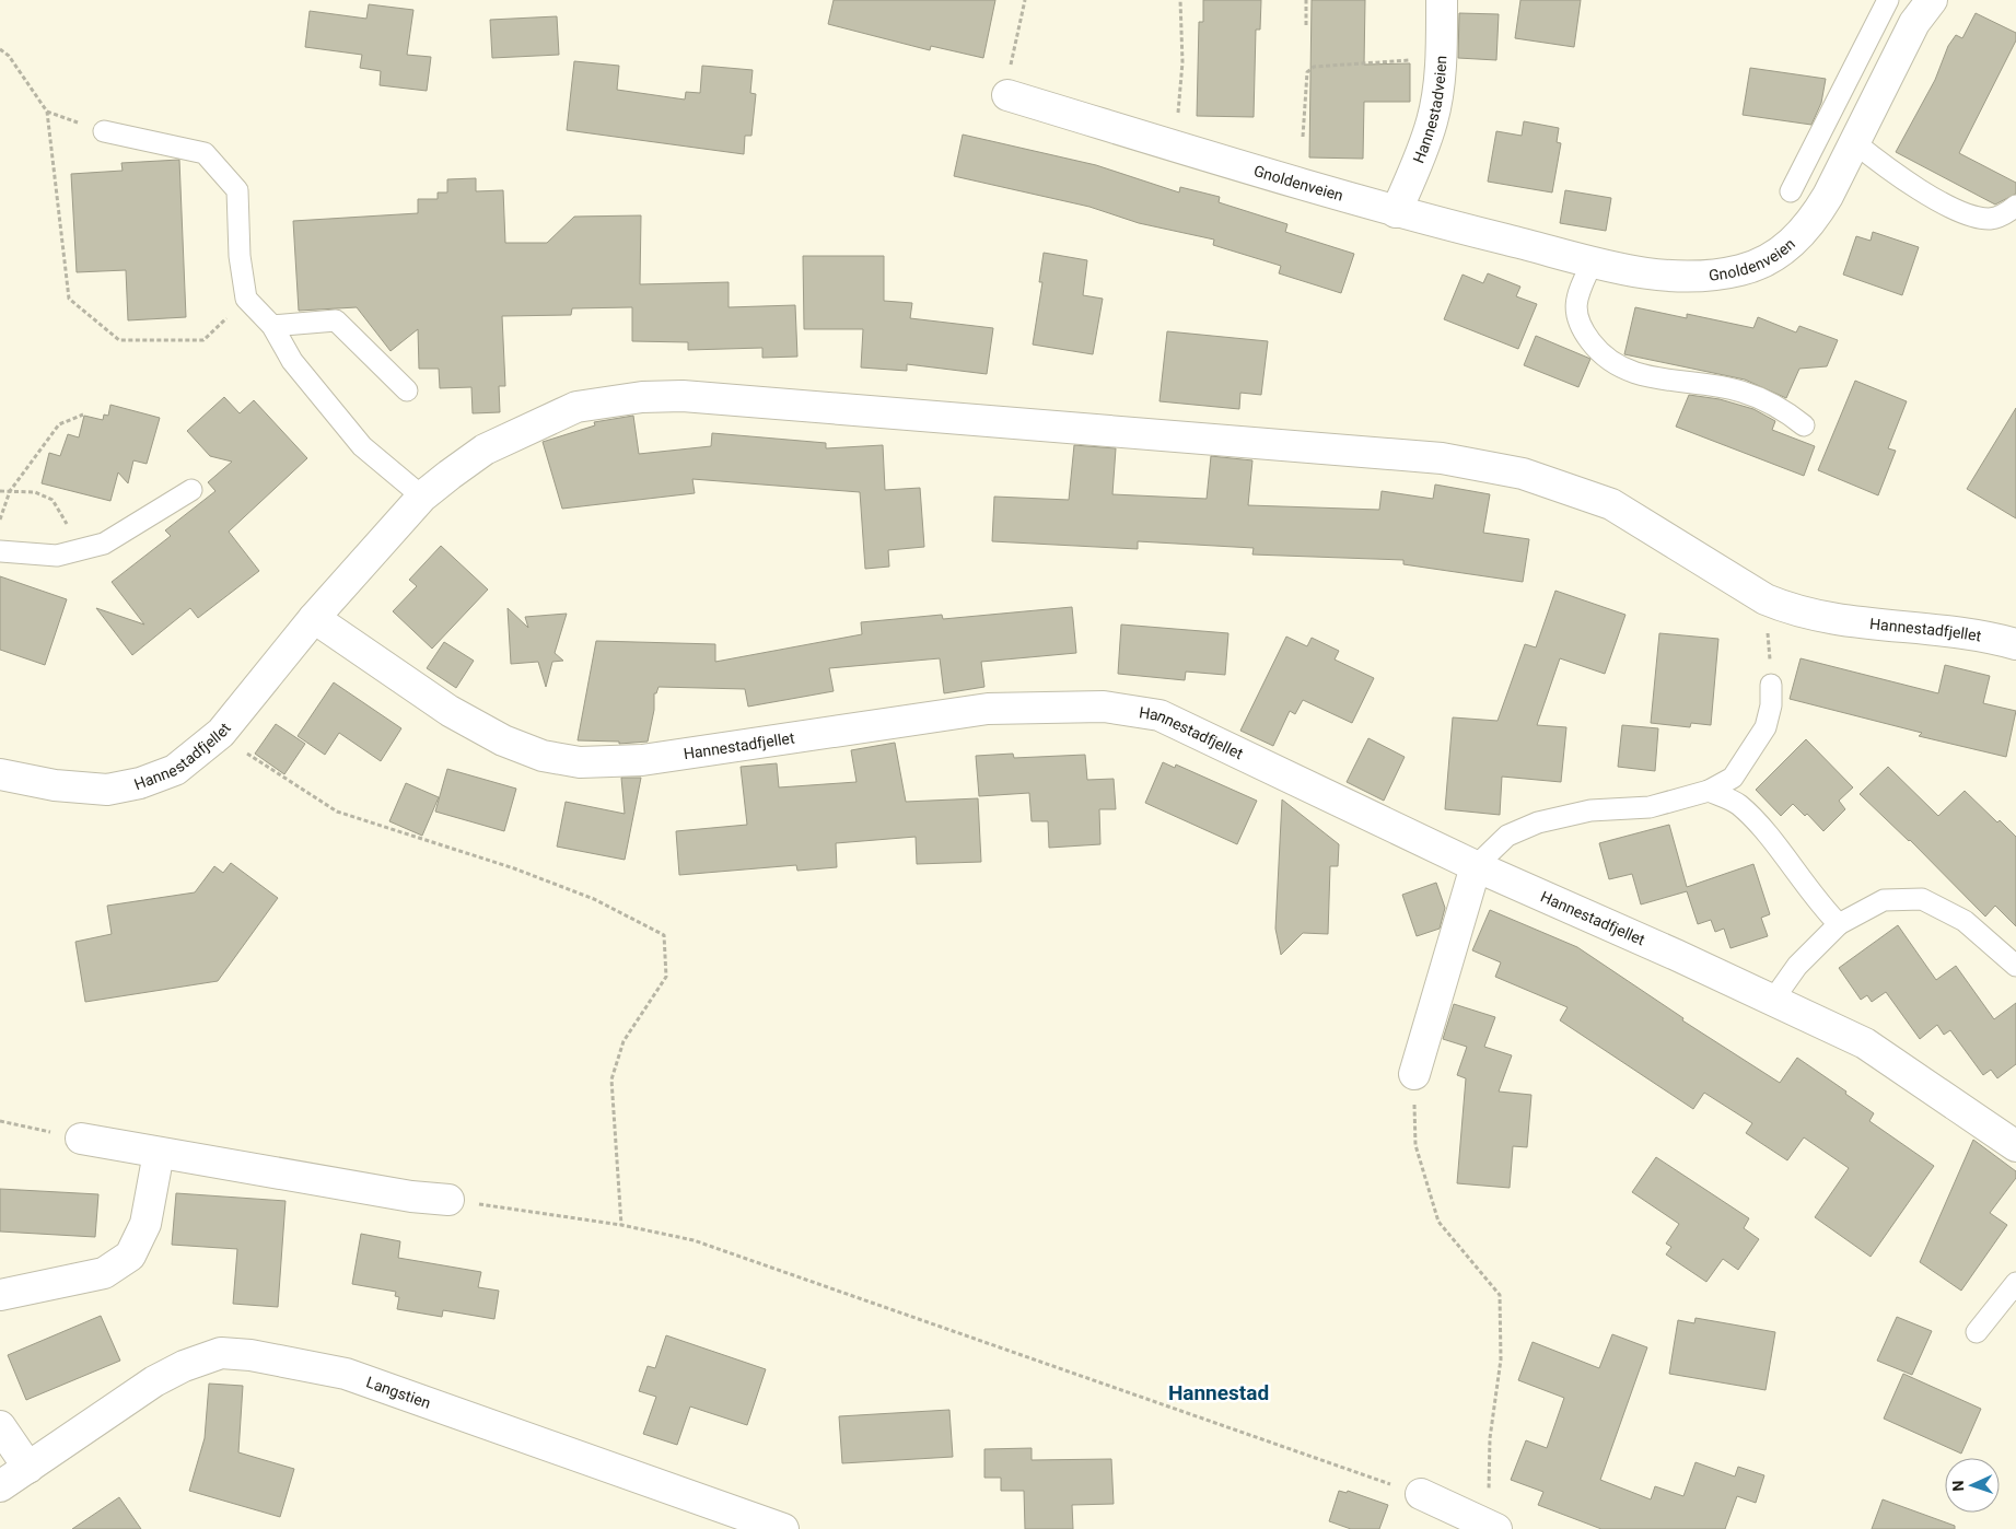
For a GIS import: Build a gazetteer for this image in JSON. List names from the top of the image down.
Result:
{
  "streets": {
    "street": [
      "Hannestadveien",
      "Gnoldenveien",
      "Hannestadfjellet",
      "Langstien"
    ]
  },
  "crossings": [
    ["Hannestadveien", "Gnoldenveien"]
  ],
  "districts": ["Hannestad"],
  "north": "left"
}
